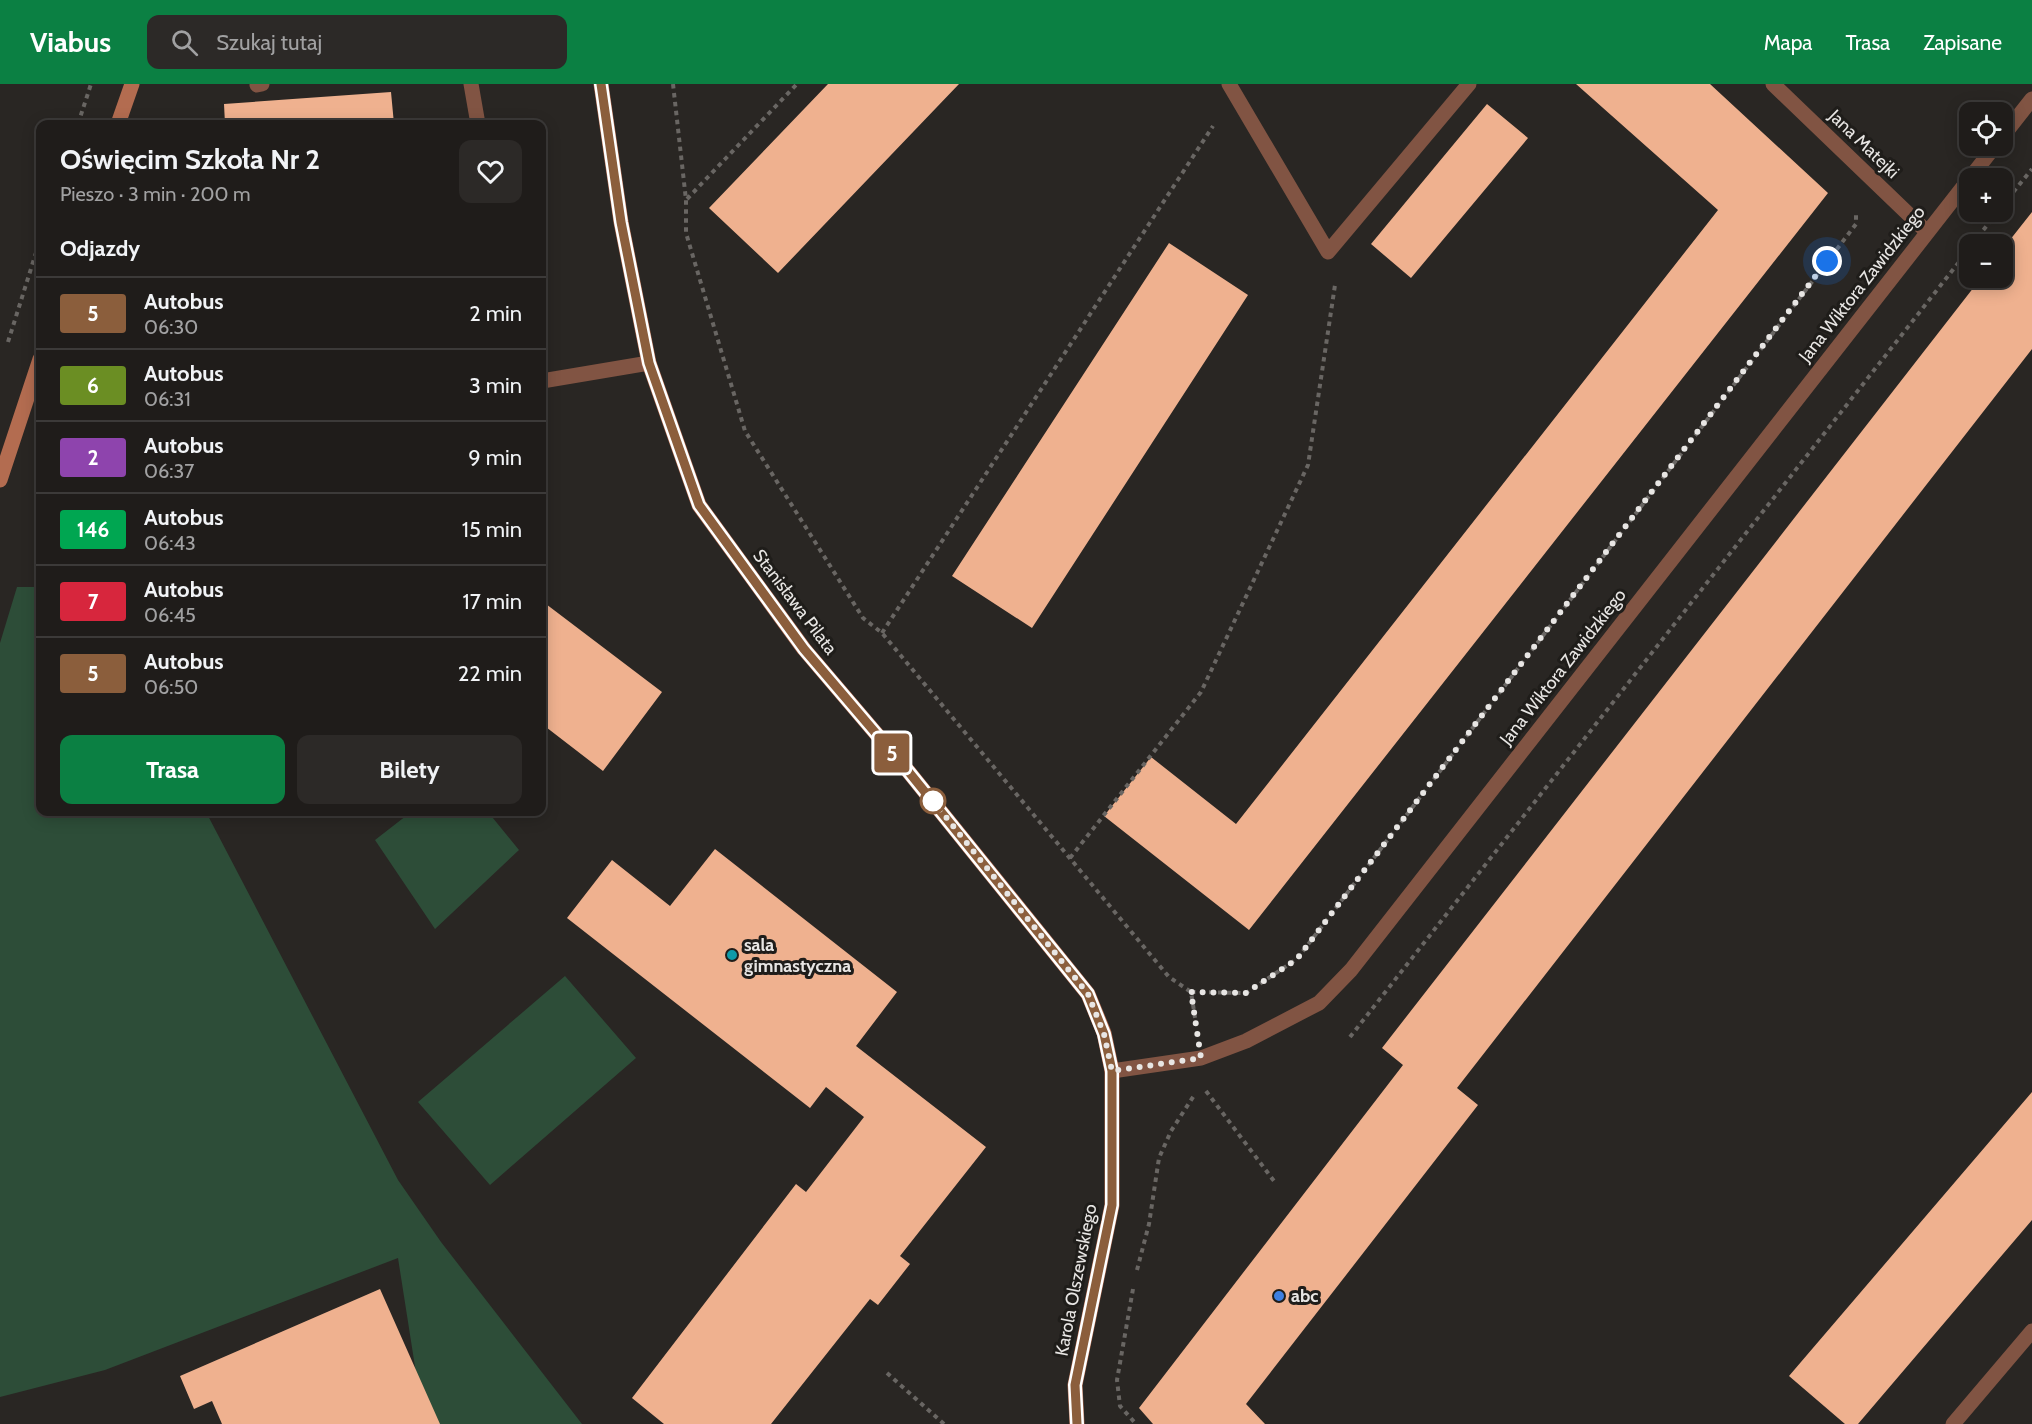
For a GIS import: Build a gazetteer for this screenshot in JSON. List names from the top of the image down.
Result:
{
  "streets": {
    "street": [
      "Jana Matejki",
      "Jana Wiktora Zawidzkiego",
      "Stanisława Pilata",
      "Karola Olszewskiego"
    ]
  },
  "crossings": [
    ["Jana Matejki", "Jana Wiktora Zawidzkiego"],
    ["Jana Wiktora Zawidzkiego", "Stanisława Pilata"],
    ["Jana Wiktora Zawidzkiego", "Karola Olszewskiego"],
    ["Stanisława Pilata", "Karola Olszewskiego"]
  ],
  "places": ["sala gimnastyczna", "abc"],
  "lines": ["bus line 5"],
  "page": {
    "header": "Viabus",
    "search": "Szukaj tutaj",
    "nav": ["Mapa", "Trasa", "Zapisane"],
    "on_map": "5",
    "map_buttons": ["+", "−"],
    "heading": [
      ["Oświęcim Szkoła Nr 2", "Pieszo · 3 min · 200 m"],
      "Odjazdy"
    ],
    "list": [
      {
        "mark": "5",
        "name": "Autobus",
        "note": "06:30",
        "value": "2 min"
      },
      {
        "mark": "6",
        "name": "Autobus",
        "note": "06:31",
        "value": "3 min"
      },
      {
        "mark": "2",
        "name": "Autobus",
        "note": "06:37",
        "value": "9 min"
      },
      {
        "mark": "146",
        "name": "Autobus",
        "note": "06:43",
        "value": "15 min"
      },
      {
        "mark": "7",
        "name": "Autobus",
        "note": "06:45",
        "value": "17 min"
      },
      {
        "mark": "5",
        "name": "Autobus",
        "note": "06:50",
        "value": "22 min"
      }
    ],
    "buttons": ["Trasa", "Bilety"]
  }
}
